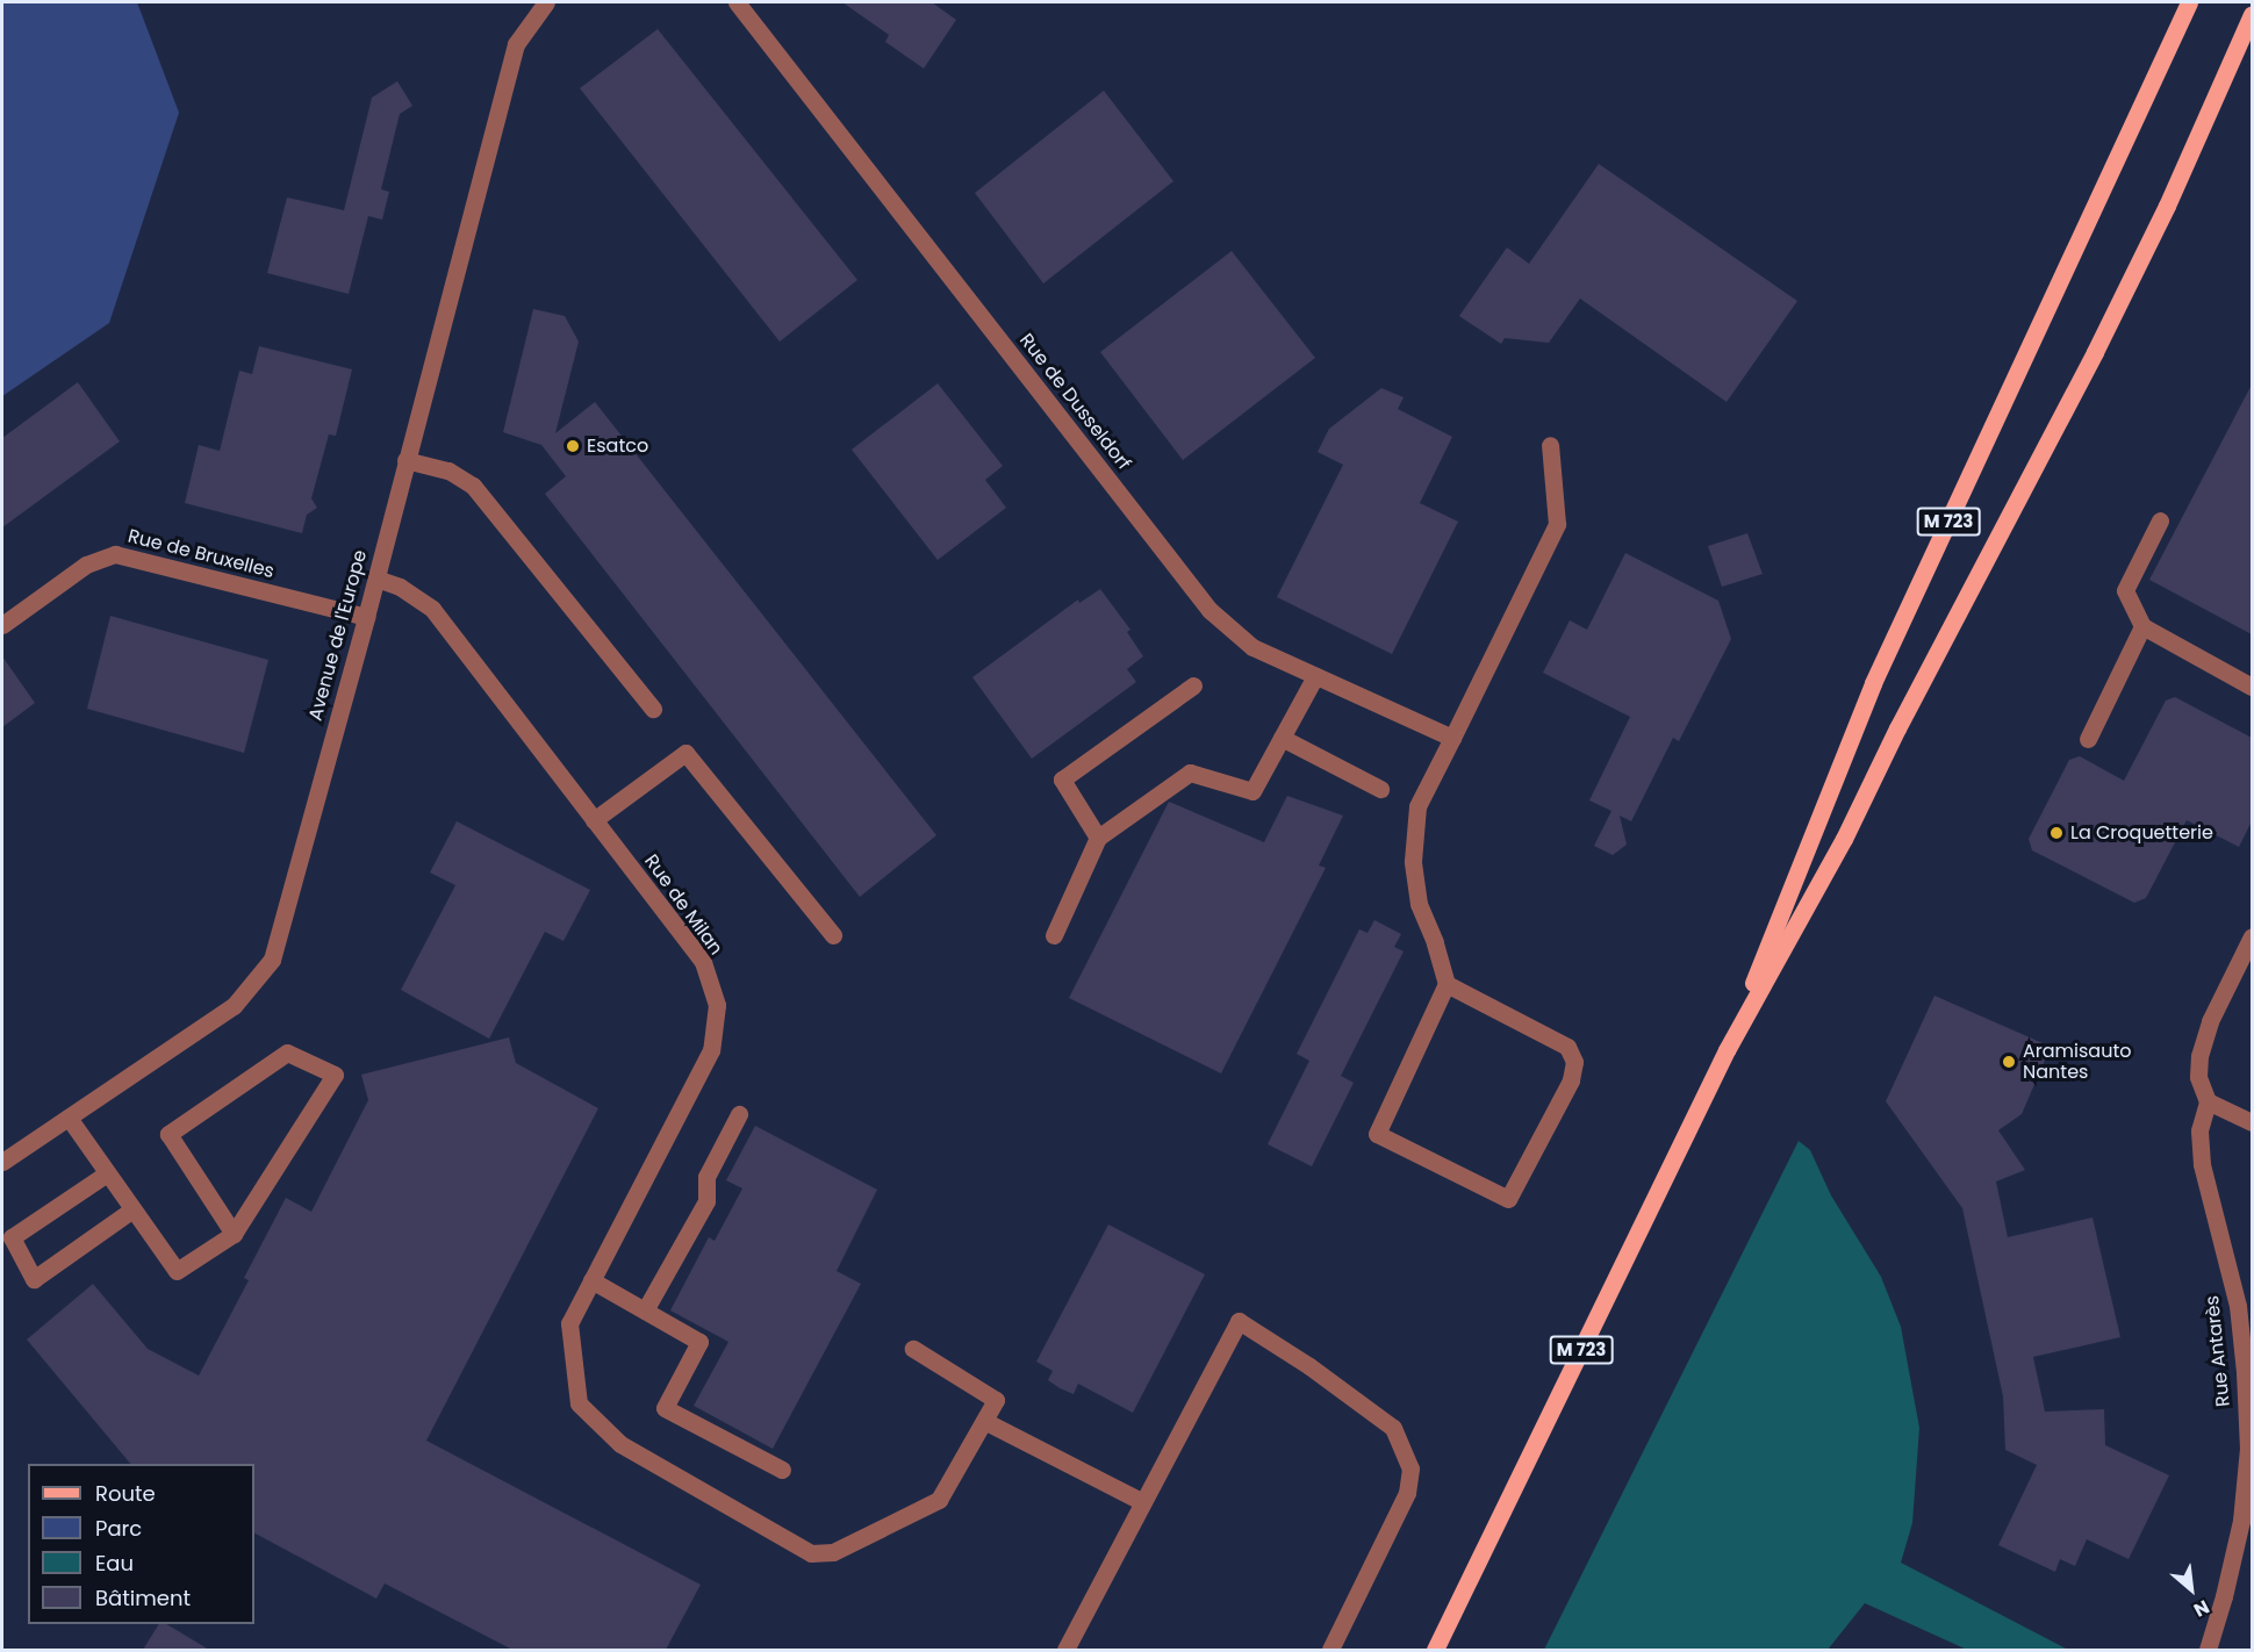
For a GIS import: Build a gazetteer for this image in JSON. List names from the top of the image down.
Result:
{
  "streets": {
    "main road": ["M 723"],
    "street": [
      "Rue de Dusseldorf",
      "Rue de Bruxelles",
      "Avenue de l'Europe",
      "Rue de Milan",
      "Rue Antarès"
    ]
  },
  "crossings": [
    ["Rue de Bruxelles", "Avenue de l'Europe"],
    ["Avenue de l'Europe", "Rue de Milan"]
  ],
  "places": ["Esatco", "La Croquetterie", "Aramisauto Nantes"],
  "legend": [
    "Route",
    "Parc",
    "Eau",
    "Bâtiment"
  ],
  "north": "bottom right"
}
